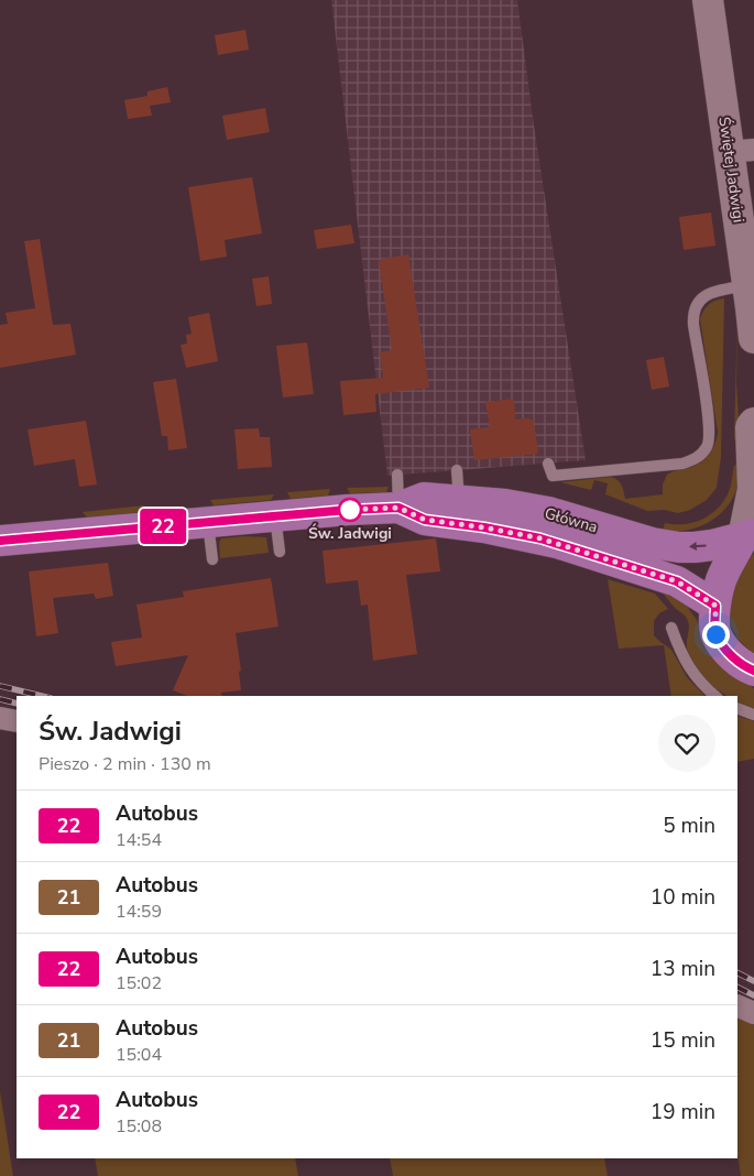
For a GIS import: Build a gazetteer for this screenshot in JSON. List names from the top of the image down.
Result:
{
  "streets": {
    "main road": ["Świętej Jadwigi", "Główna"]
  },
  "places": ["Św. Jadwigi"],
  "lines": ["bus line 22"],
  "page": {
    "on_map": "22",
    "heading": ["Św. Jadwigi", "Pieszo · 2 min · 130 m"],
    "list": [
      {
        "mark": "22",
        "name": "Autobus",
        "note": "14:54",
        "value": "5 min"
      },
      {
        "mark": "21",
        "name": "Autobus",
        "note": "14:59",
        "value": "10 min"
      },
      {
        "mark": "22",
        "name": "Autobus",
        "note": "15:02",
        "value": "13 min"
      },
      {
        "mark": "21",
        "name": "Autobus",
        "note": "15:04",
        "value": "15 min"
      },
      {
        "mark": "22",
        "name": "Autobus",
        "note": "15:08",
        "value": "19 min"
      }
    ]
  }
}
